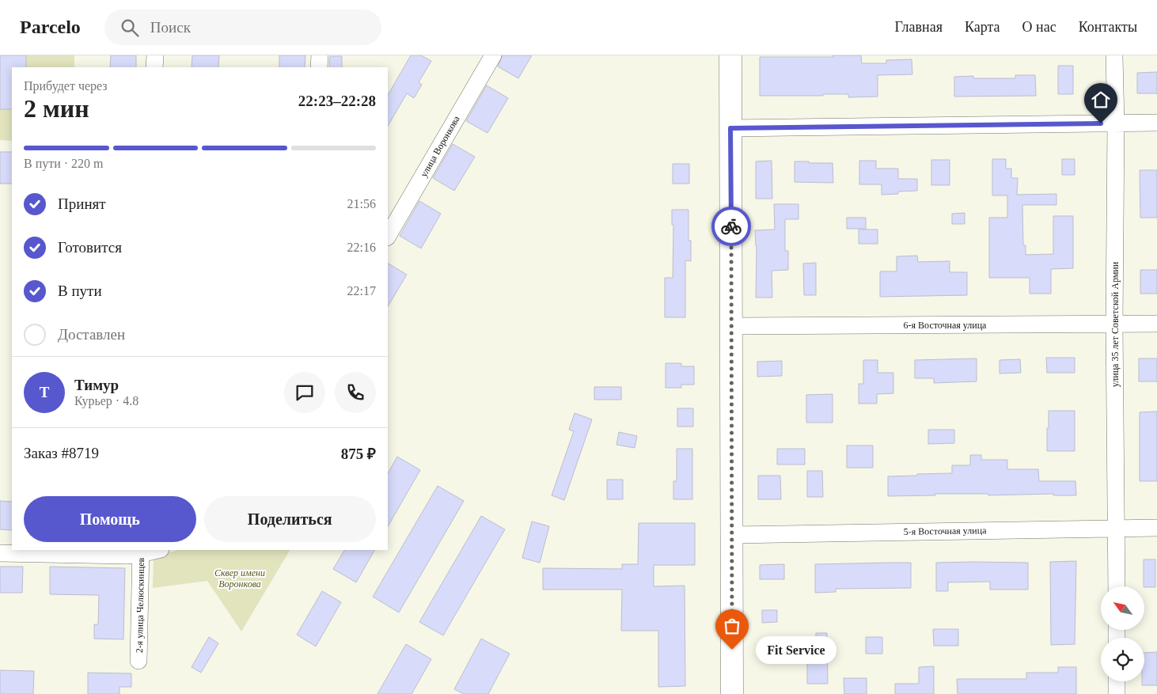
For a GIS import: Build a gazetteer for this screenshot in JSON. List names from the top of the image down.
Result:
{
  "streets": {
    "street": [
      "улица Воронкова",
      "улица 35 лет Советской Армии",
      "6-я Восточная улица",
      "5-я Восточная улица",
      "2-я улица Челюскинцев"
    ]
  },
  "crossings": [
    ["улица 35 лет Советской Армии", "6-я Восточная улица"],
    ["улица 35 лет Советской Армии", "5-я Восточная улица"]
  ],
  "parks": ["Сквер имени Воронкова"],
  "places": ["Fit Service"],
  "north": "top left",
  "page": {
    "header": "Parcelo",
    "search": "Поиск",
    "nav": [
      "Главная",
      "Карта",
      "О нас",
      "Контакты"
    ],
    "heading": ["2 мин", "Прибудет через", "22:23–22:28"],
    "panel": [
      "Тимур",
      "Курьер · 4.8",
      "Заказ #8719",
      "875 ₽"
    ],
    "bar": "В пути · 220 m",
    "list": [
      ["Принят", "21:56"],
      ["Готовится", "22:16"],
      ["В пути", "22:17"],
      "Доставлен"
    ],
    "round": "Т",
    "buttons": ["Помощь", "Поделиться"],
    "bubble": "Fit Service"
  }
}
